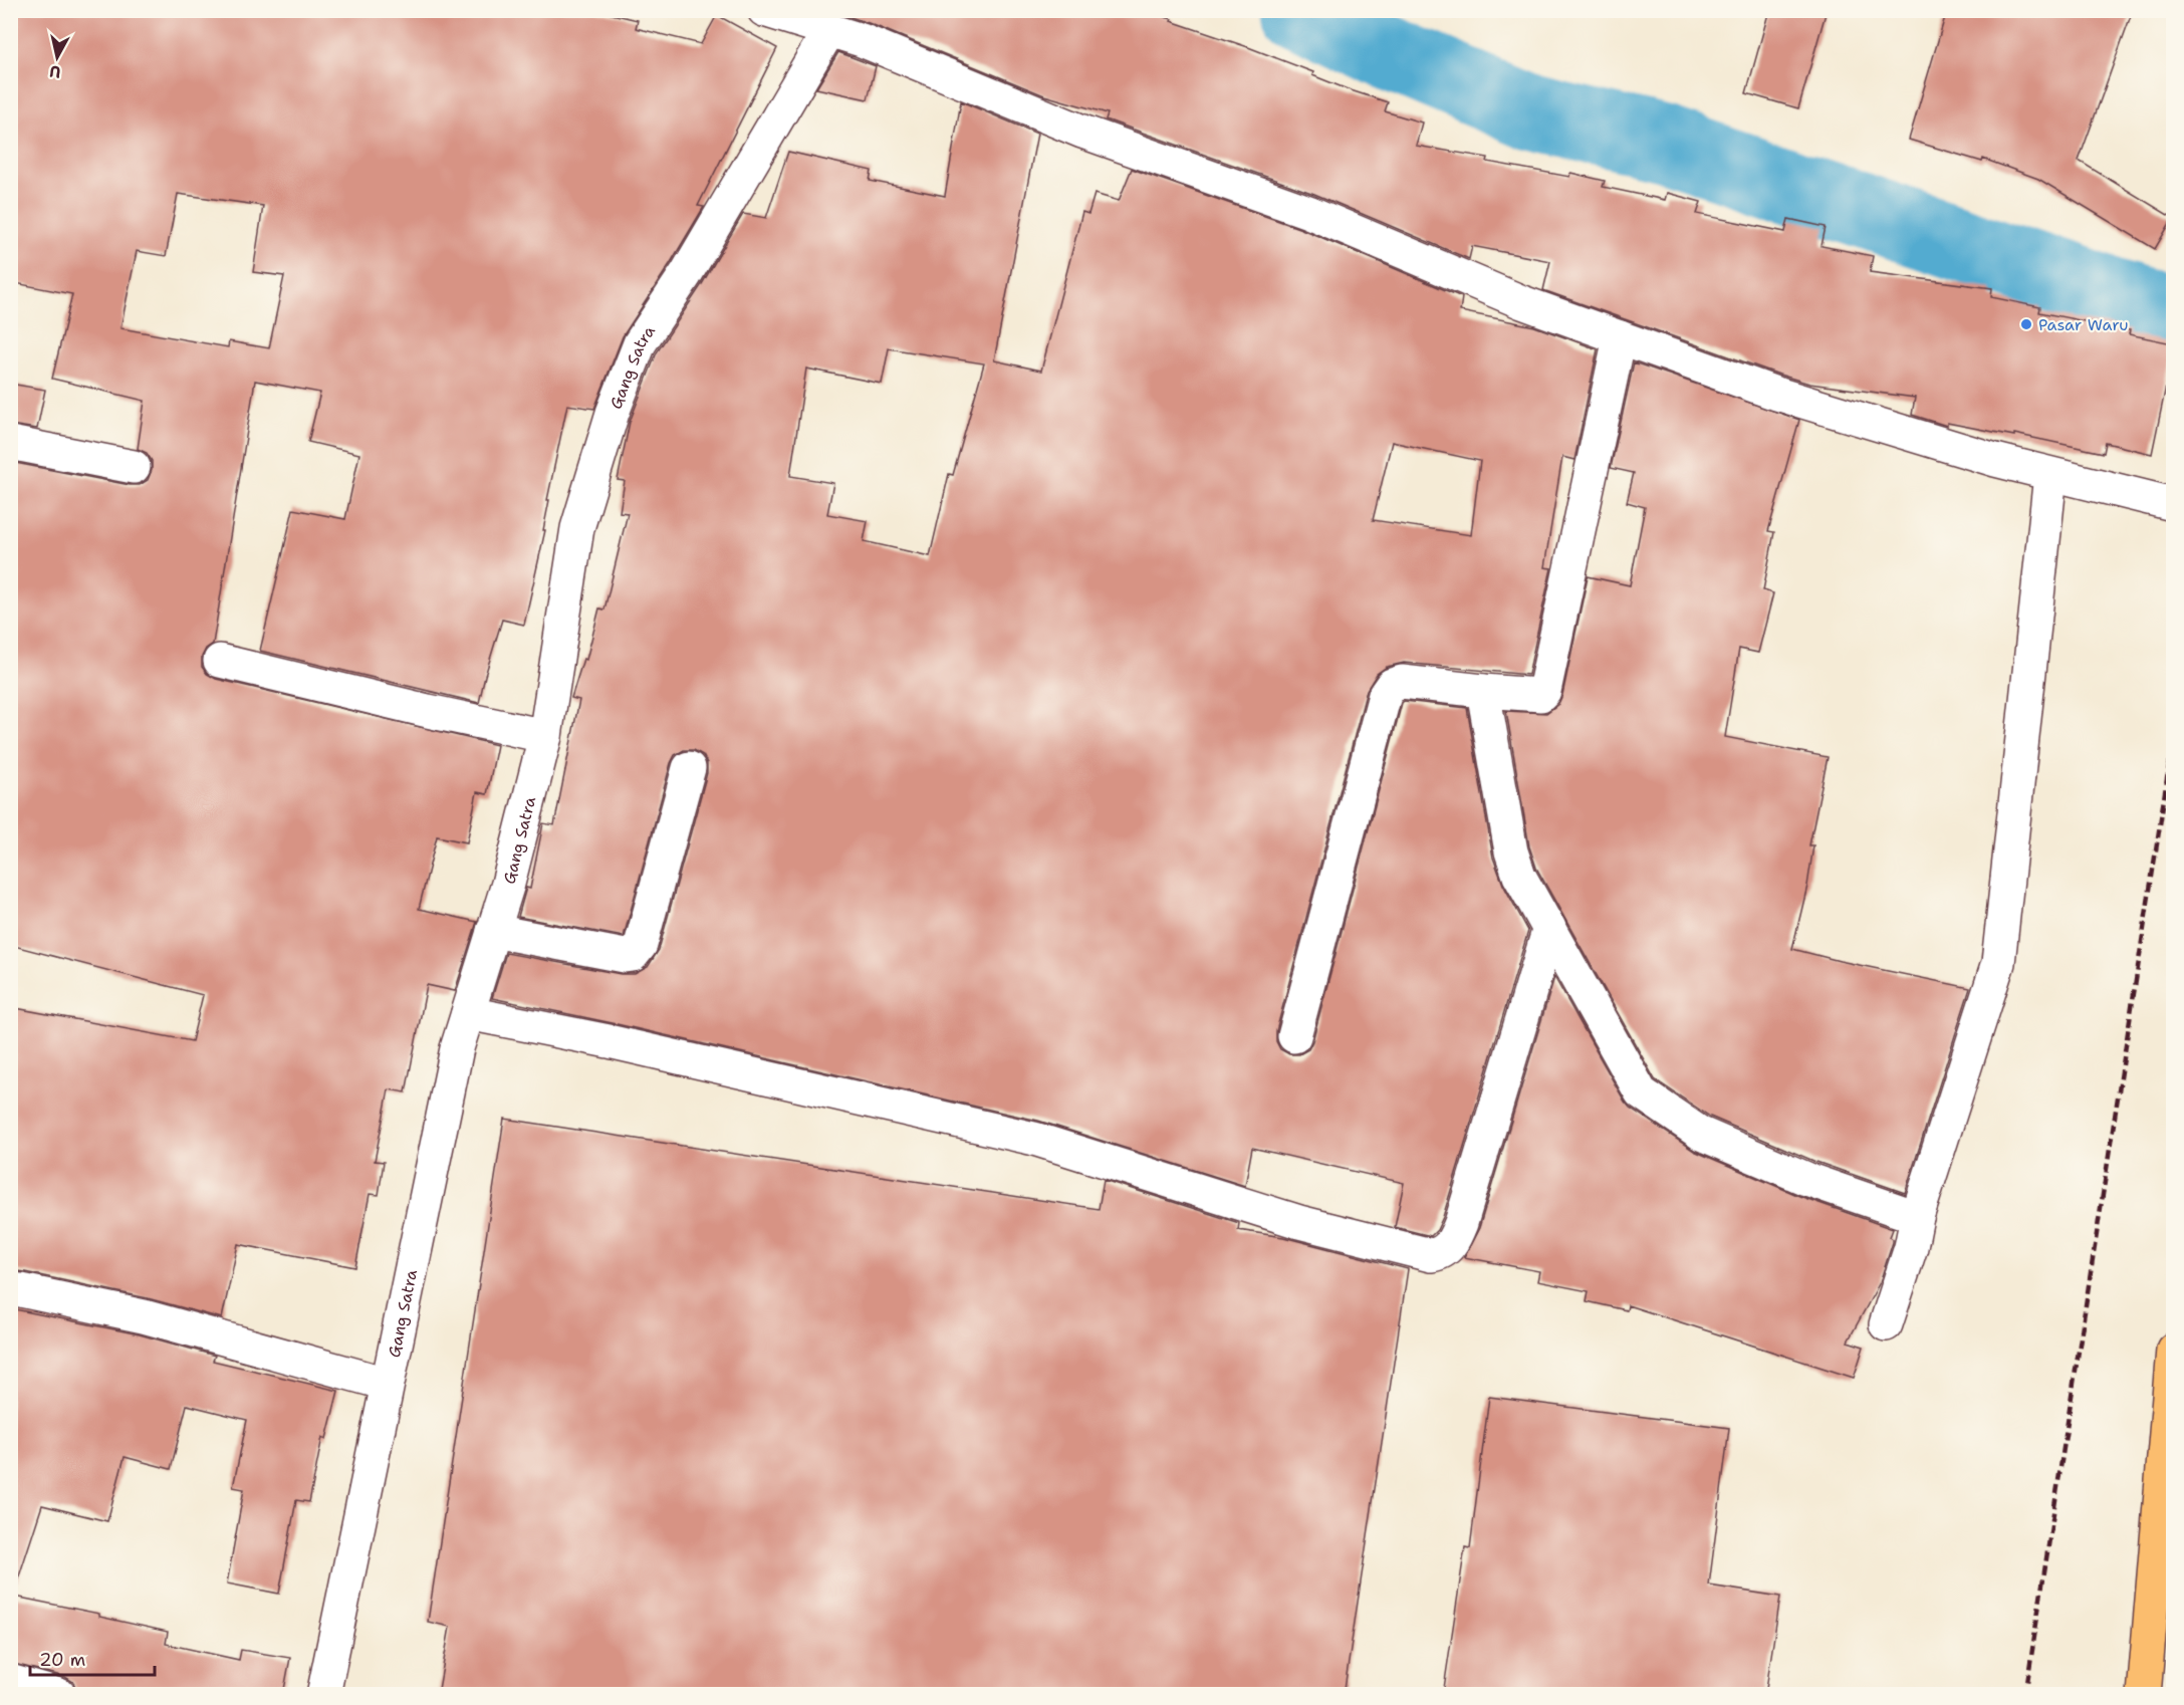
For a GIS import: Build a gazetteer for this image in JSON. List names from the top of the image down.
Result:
{
  "streets": {
    "street": ["Gang Satra"]
  },
  "places": ["Pasar Waru"],
  "scale_bar": "20 m",
  "north": "bottom"
}
